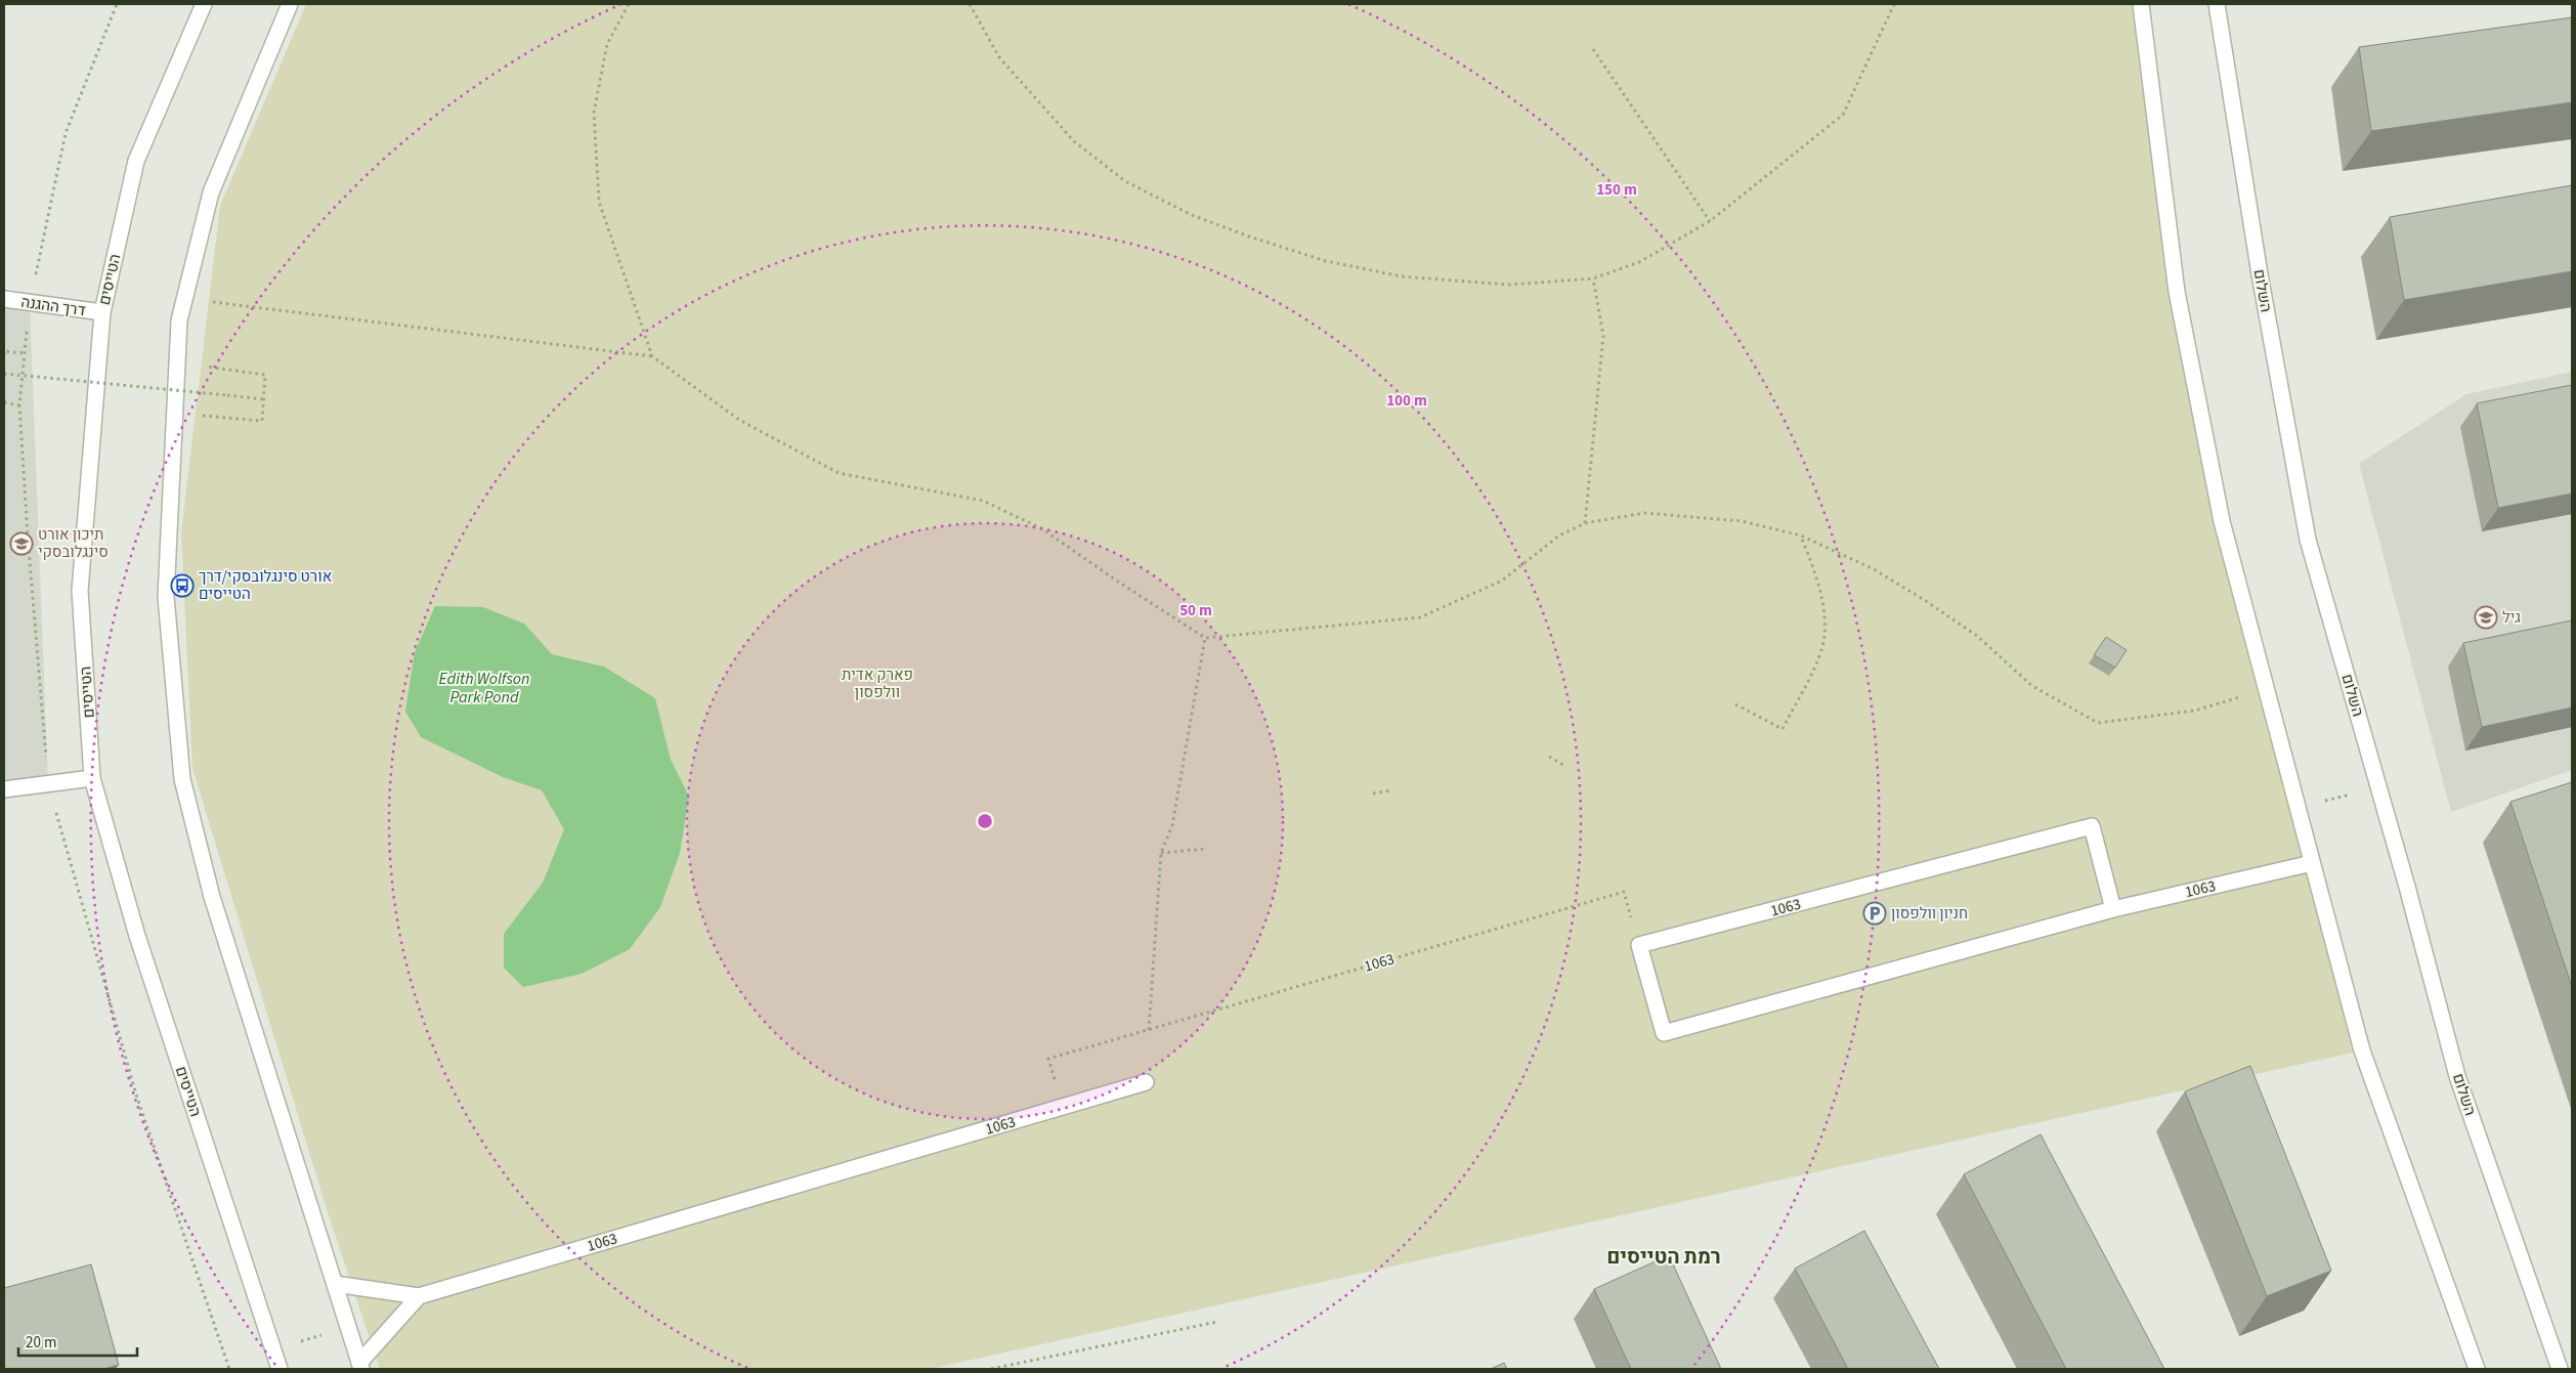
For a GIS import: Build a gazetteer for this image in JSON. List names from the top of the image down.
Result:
{
  "streets": {
    "main road": [
      "הטייסים",
      "השלום",
      "דרך ההגנה",
      "1063"
    ]
  },
  "crossings": [
    ["הטייסים", "דרך ההגנה"]
  ],
  "districts": ["רמת הטייסים"],
  "water": ["Edith Wolfson Park Pond"],
  "parks": ["פארק אדית וולפסון"],
  "places": {
    "school or university": ["תיכון אורט סינגלובסקי", "גיל"],
    "bus stop": ["אורט סינגלובסקי/דרך הטייסים"],
    "parking": ["חניון וולפסון"]
  },
  "scale_bar": "20 m",
  "rings": ["150 m", "100 m", "50 m"]
}
